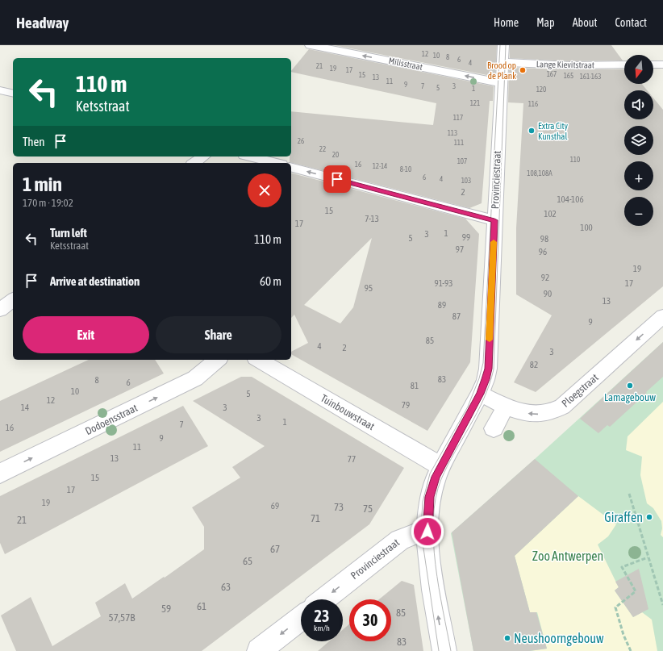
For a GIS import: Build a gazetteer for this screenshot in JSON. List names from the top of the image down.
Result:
{
  "streets": {
    "street": [
      "Milisstraat",
      "Lange Kievitstraat",
      "Provinciestraat",
      "Ploegstraat",
      "Tuinbouwstraat",
      "Dodoensstraat"
    ]
  },
  "crossings": [
    ["Milisstraat", "Provinciestraat"],
    ["Lange Kievitstraat", "Provinciestraat"],
    ["Provinciestraat", "Ploegstraat"],
    ["Provinciestraat", "Tuinbouwstraat"]
  ],
  "one_way": ["Ploegstraat", "Dodoensstraat"],
  "parks": ["Zoo Antwerpen"],
  "places": [
    "Brood op de Plank",
    "Extra City Kunsthal",
    "Lamagebouw",
    "Giraffen",
    "Neushoorngebouw"
  ],
  "house_numbers": [
    "12",
    "10",
    "8",
    "6",
    "4",
    "21",
    "19",
    "17",
    "167",
    "15",
    "165",
    "161-163",
    "13",
    "11",
    "9",
    "7",
    "3",
    "5",
    "1",
    "120",
    "121",
    "116",
    "117",
    "113",
    "26",
    "111",
    "22",
    "20",
    "110",
    "107",
    "16",
    "12-14",
    "8-10",
    "108,108A",
    "6",
    "4",
    "103",
    "2",
    "104-106",
    "15",
    "102",
    "7-13",
    "17",
    "100",
    "1",
    "3",
    "99",
    "5",
    "98",
    "97",
    "96",
    "19",
    "92",
    "91-93",
    "17",
    "95",
    "90",
    "13",
    "89",
    "87",
    "9",
    "85",
    "4",
    "2",
    "3",
    "82",
    "83",
    "8",
    "6",
    "81",
    "10",
    "5",
    "12",
    "79",
    "14",
    "3",
    "3",
    "1",
    "7",
    "16",
    "9",
    "11",
    "13",
    "77",
    "15",
    "17",
    "19",
    "69",
    "73",
    "75",
    "71",
    "21",
    "67",
    "65",
    "63",
    "61",
    "59",
    "85",
    "57,57B",
    "83"
  ],
  "north": "bottom",
  "page": {
    "header": "Headway",
    "nav": [
      "Home",
      "Map",
      "About",
      "Contact"
    ],
    "map_buttons": ["+", "−"],
    "turn": ["110 m", "Ketsstraat"],
    "then": "Then",
    "heading": ["1 min", "170 m · 19:02"],
    "list": [
      {
        "name": "Turn left",
        "note": "Ketsstraat",
        "value": "110 m"
      },
      {
        "name": "Arrive at destination",
        "value": "60 m"
      }
    ],
    "buttons": ["Exit", "Share"],
    "speed": "23 km/h",
    "limit": "30"
  }
}
